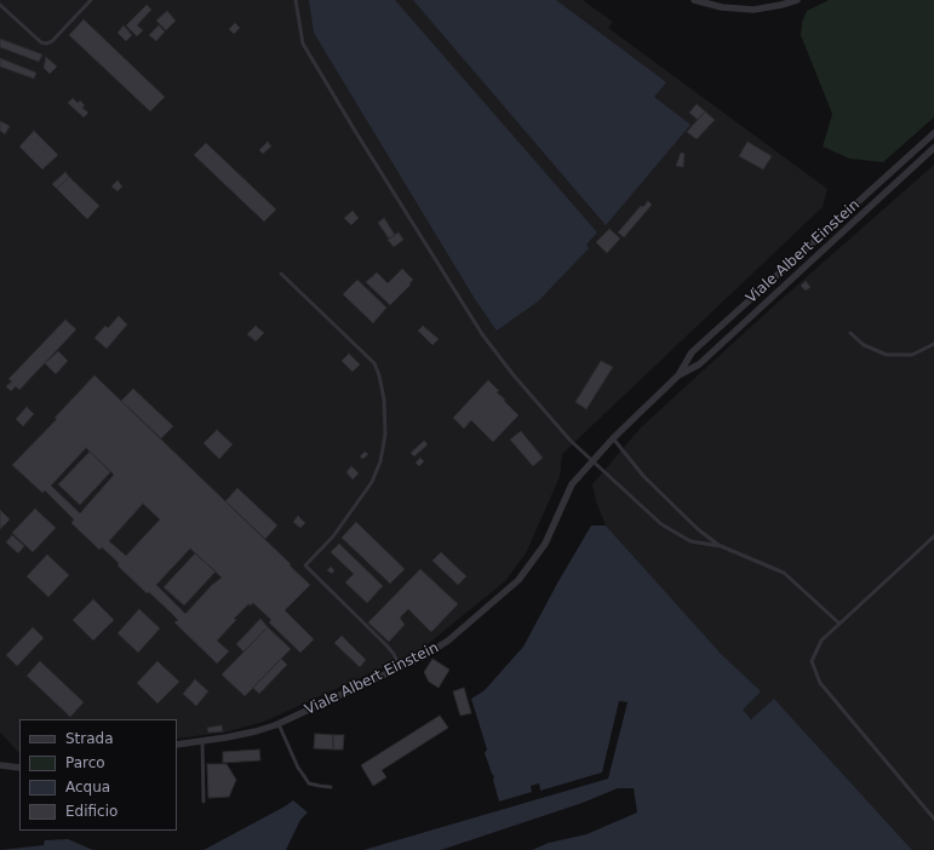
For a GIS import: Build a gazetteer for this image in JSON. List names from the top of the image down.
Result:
{
  "streets": {
    "street": ["Viale Albert Einstein"]
  },
  "legend": [
    "Strada",
    "Parco",
    "Acqua",
    "Edificio"
  ]
}
